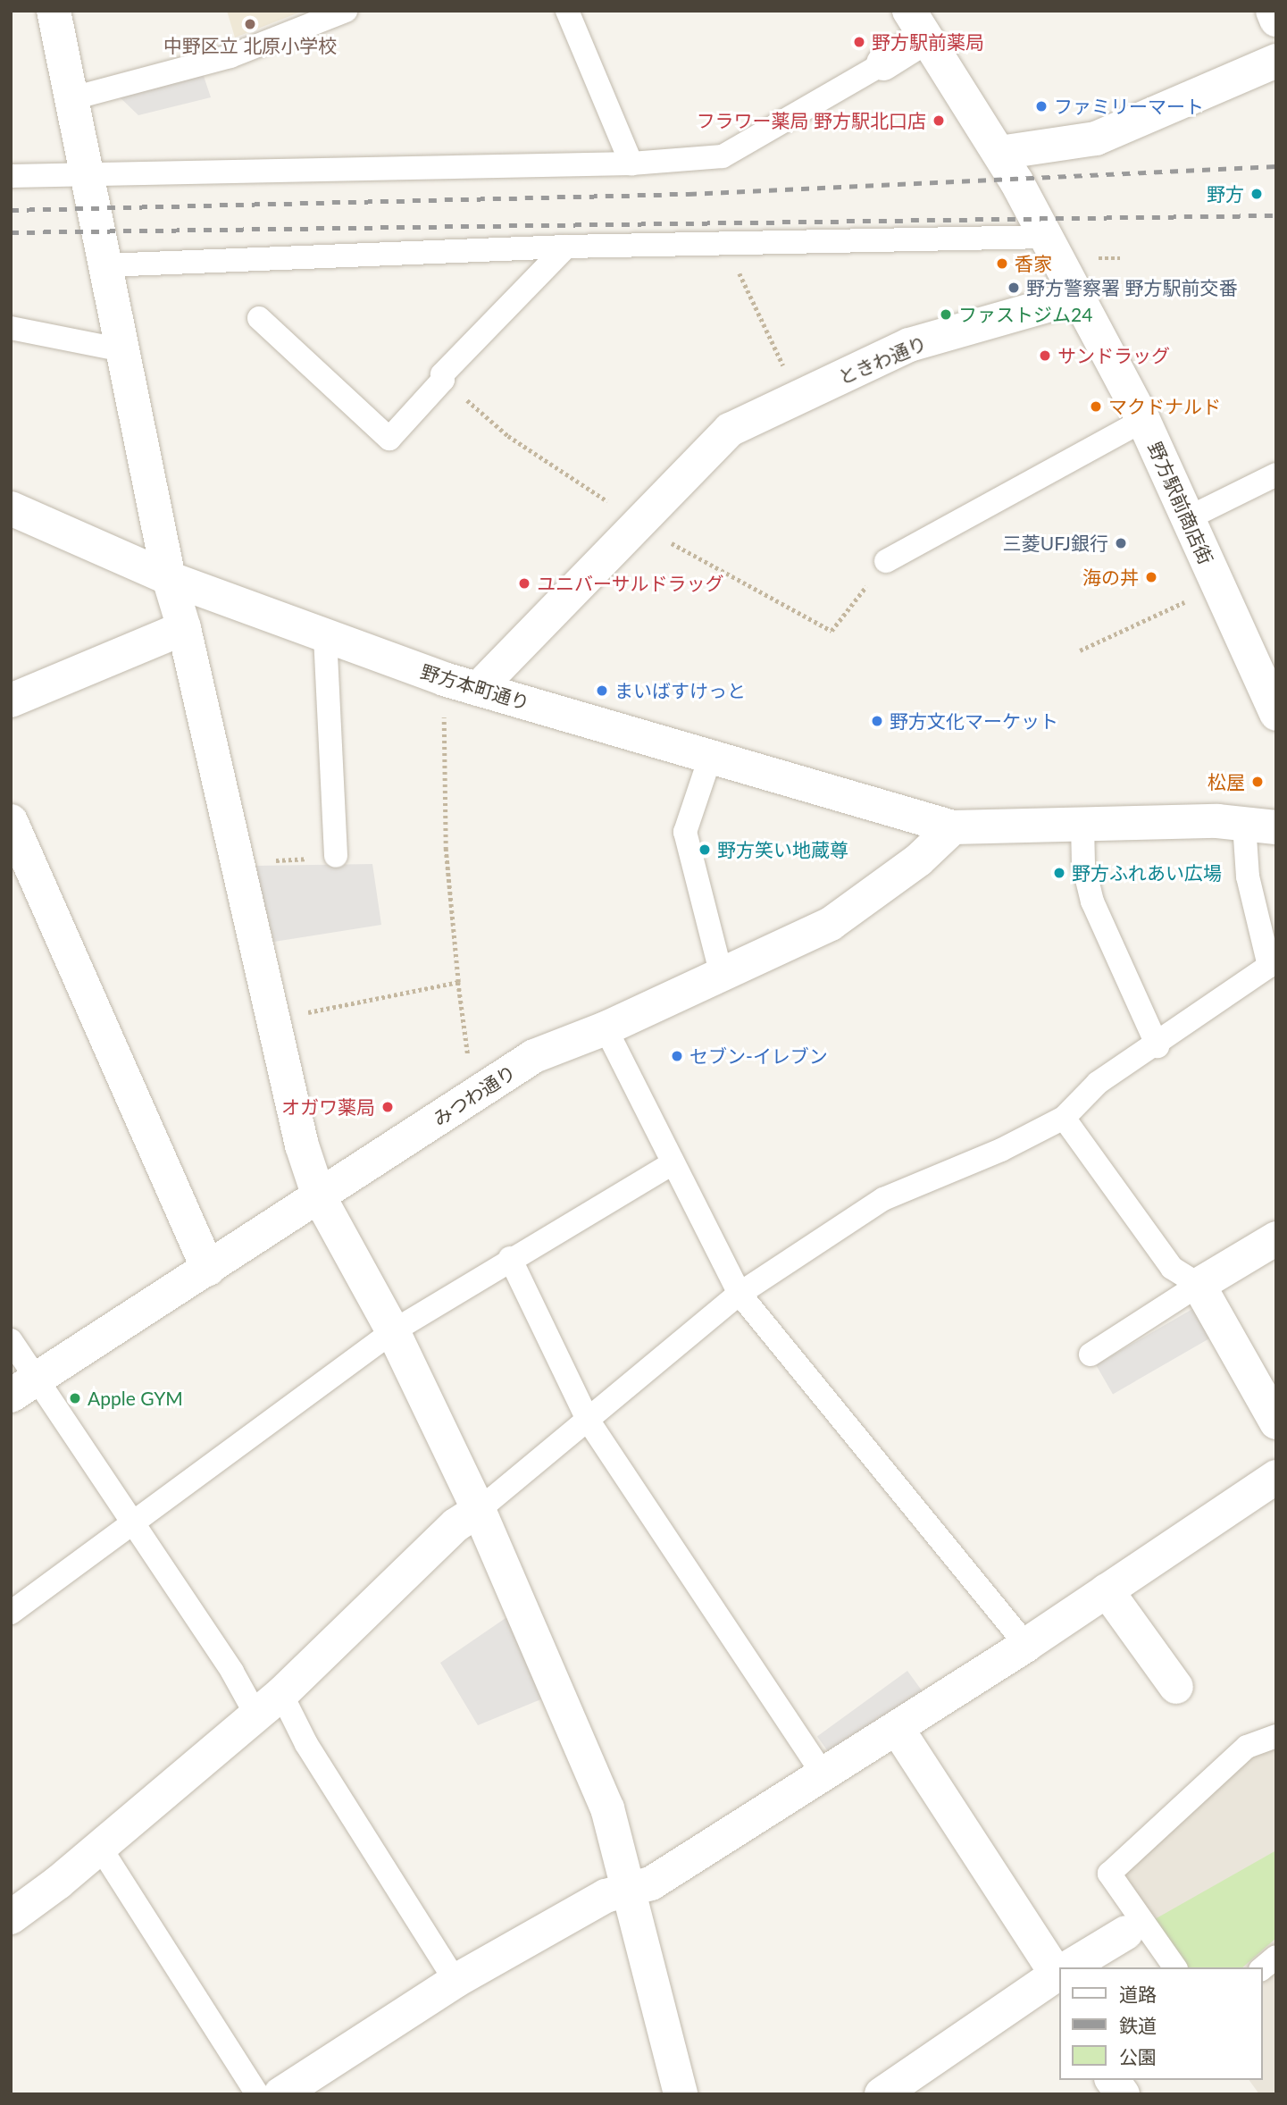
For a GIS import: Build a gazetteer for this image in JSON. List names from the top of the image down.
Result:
{
  "streets": {
    "street": [
      "ときわ通り",
      "野方駅前商店街",
      "野方本町通り",
      "みつわ通り"
    ]
  },
  "crossings": [
    ["ときわ通り", "野方駅前商店街"],
    ["ときわ通り", "野方本町通り"],
    ["野方本町通り", "みつわ通り"]
  ],
  "places": [
    "中野区立 北原小学校",
    "野方駅前薬局",
    "ファミリーマート",
    "フラワー薬局 野方駅北口店",
    "野方",
    "香家",
    "野方警察署 野方駅前交番",
    "ファストジム24",
    "サンドラッグ",
    "マクドナルド",
    "三菱UFJ銀行",
    "海の丼",
    "ユニバーサルドラッグ",
    "まいばすけっと",
    "野方文化マーケット",
    "松屋",
    "野方笑い地蔵尊",
    "野方ふれあい広場",
    "セブン-イレブン",
    "オガワ薬局",
    "Apple GYM"
  ],
  "legend": ["道路", "鉄道", "公園"]
}
